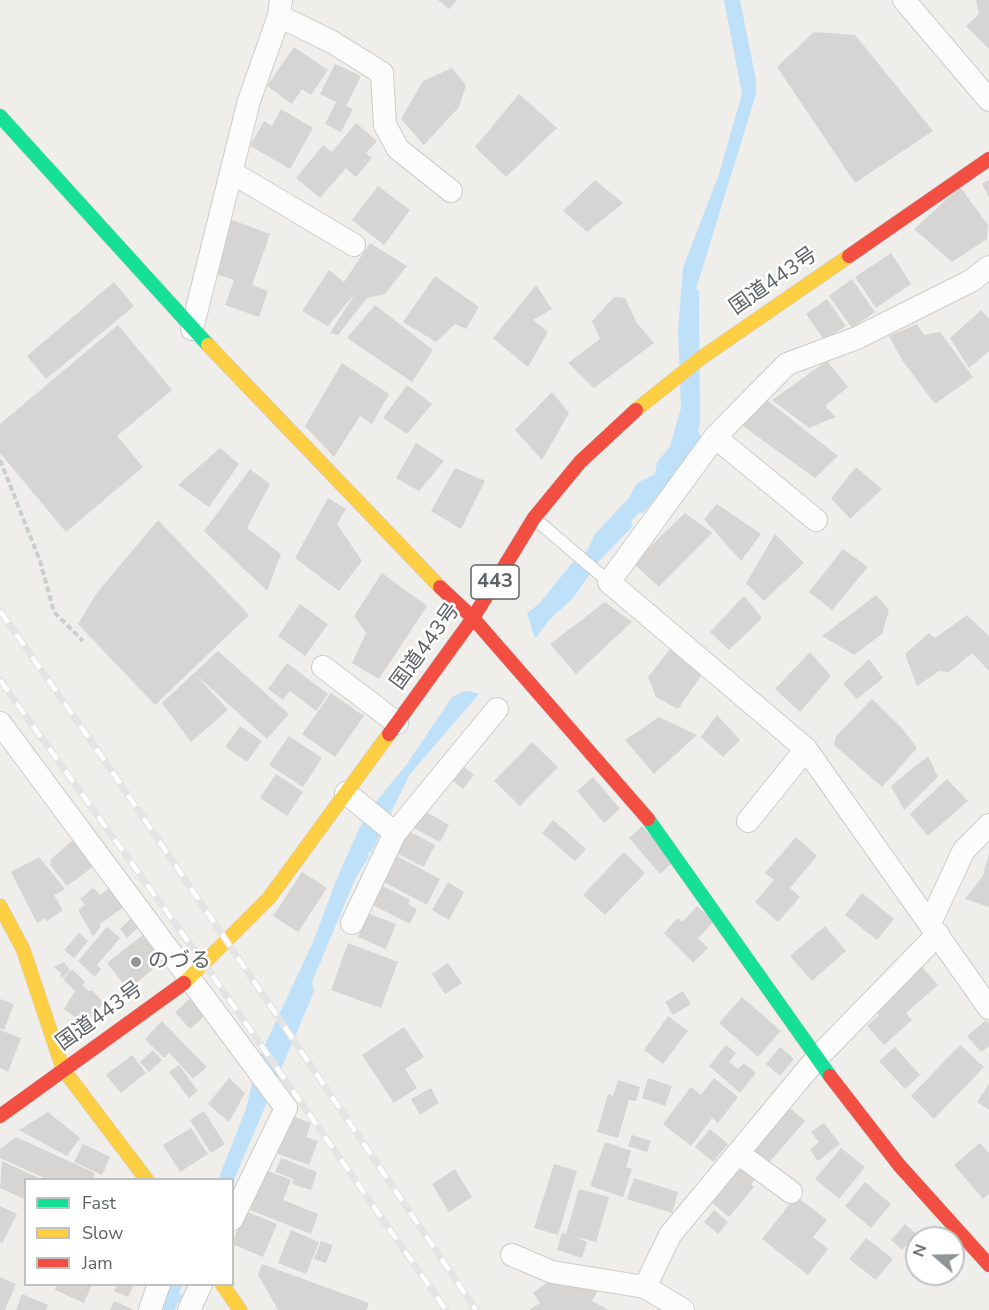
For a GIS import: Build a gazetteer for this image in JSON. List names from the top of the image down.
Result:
{
  "streets": {
    "main road": ["国道443号", "443"]
  },
  "places": ["のづる"],
  "legend": ["Fast", "Slow", "Jam"],
  "north": "left"
}
